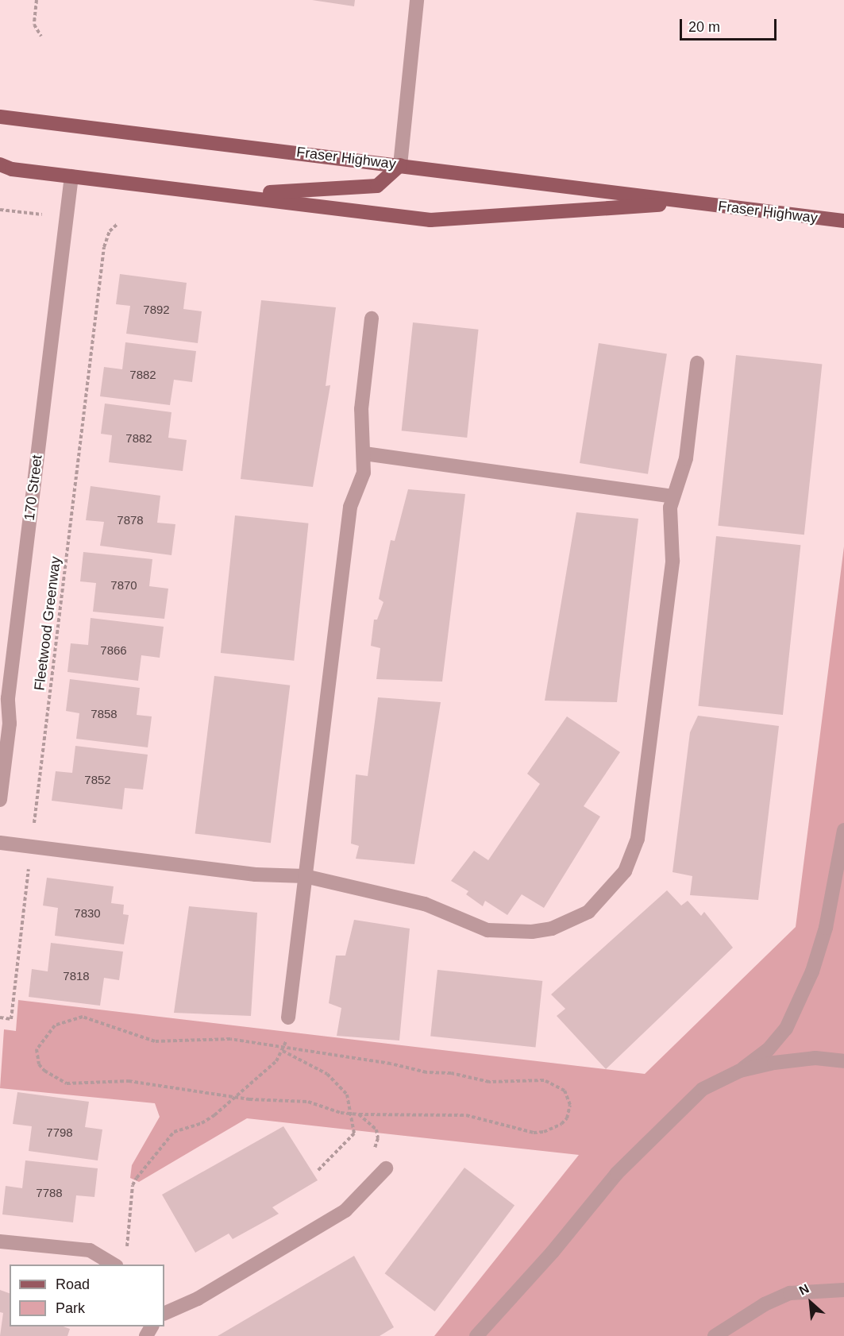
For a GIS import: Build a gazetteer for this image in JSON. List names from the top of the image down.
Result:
{
  "streets": {
    "main road": ["Fraser Highway"],
    "street": ["170 Street"],
    "path": ["Fleetwood Greenway"]
  },
  "crossings": [
    ["Fraser Highway", "170 Street"]
  ],
  "house_numbers": [
    "7892",
    "7882",
    "7882",
    "7878",
    "7870",
    "7866",
    "7858",
    "7852",
    "7830",
    "7818",
    "7798",
    "7788"
  ],
  "legend": ["Road", "Park"],
  "scale_bar": "20 m",
  "north": "top left"
}
